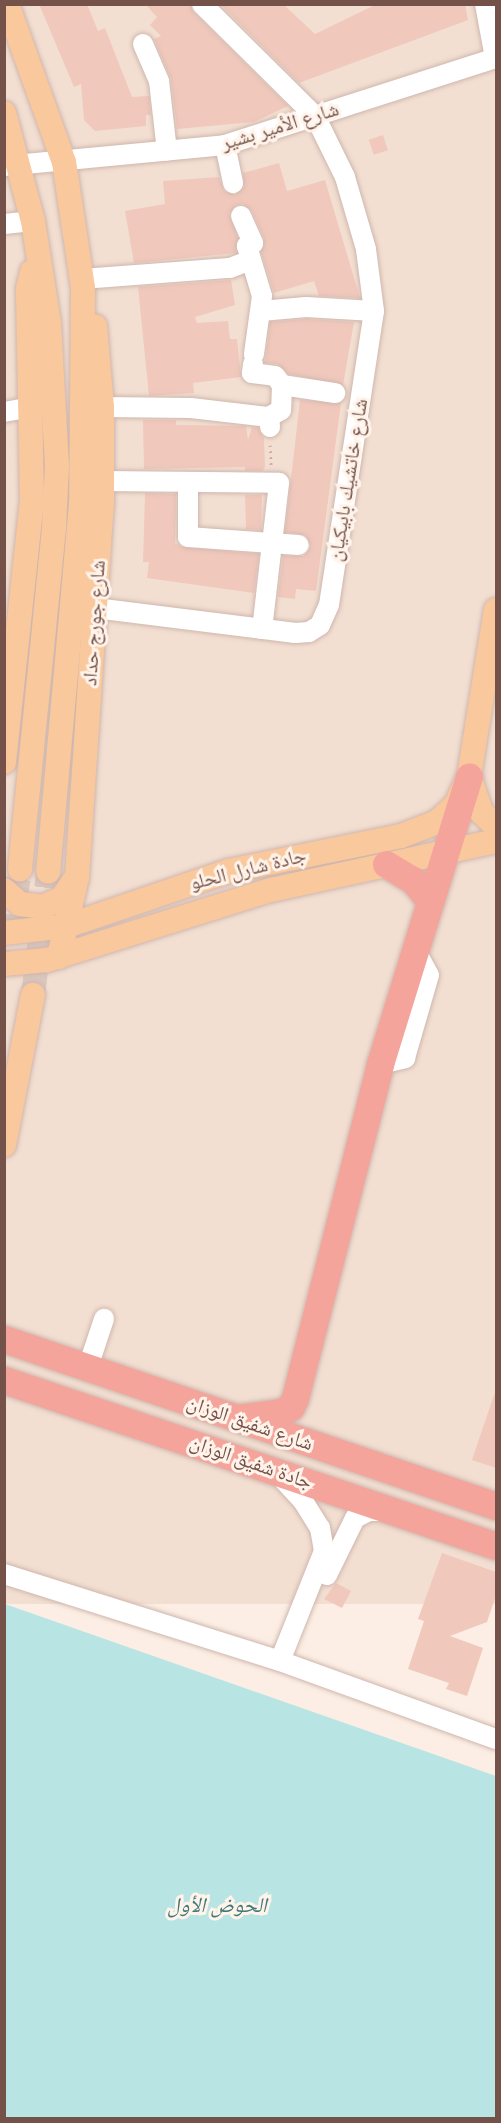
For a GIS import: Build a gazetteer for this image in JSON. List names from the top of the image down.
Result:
{
  "streets": {
    "highway": ["شارع شفيق الوزان", "جادة شفيق الوزان"],
    "main road": ["شارع جورج حداد", "جادة شارل الحلو"],
    "street": ["شارع الأمير بشير", "شارع خاتشيك بابيكيان"]
  },
  "crossings": [
    ["شارع الأمير بشير", "شارع خاتشيك بابيكيان"],
    ["شارع الأمير بشير", "شارع جورج حداد"],
    ["شارع خاتشيك بابيكيان", "شارع جورج حداد"],
    ["شارع جورج حداد", "جادة شارل الحلو"]
  ],
  "water": ["الحوض الأول"]
}
